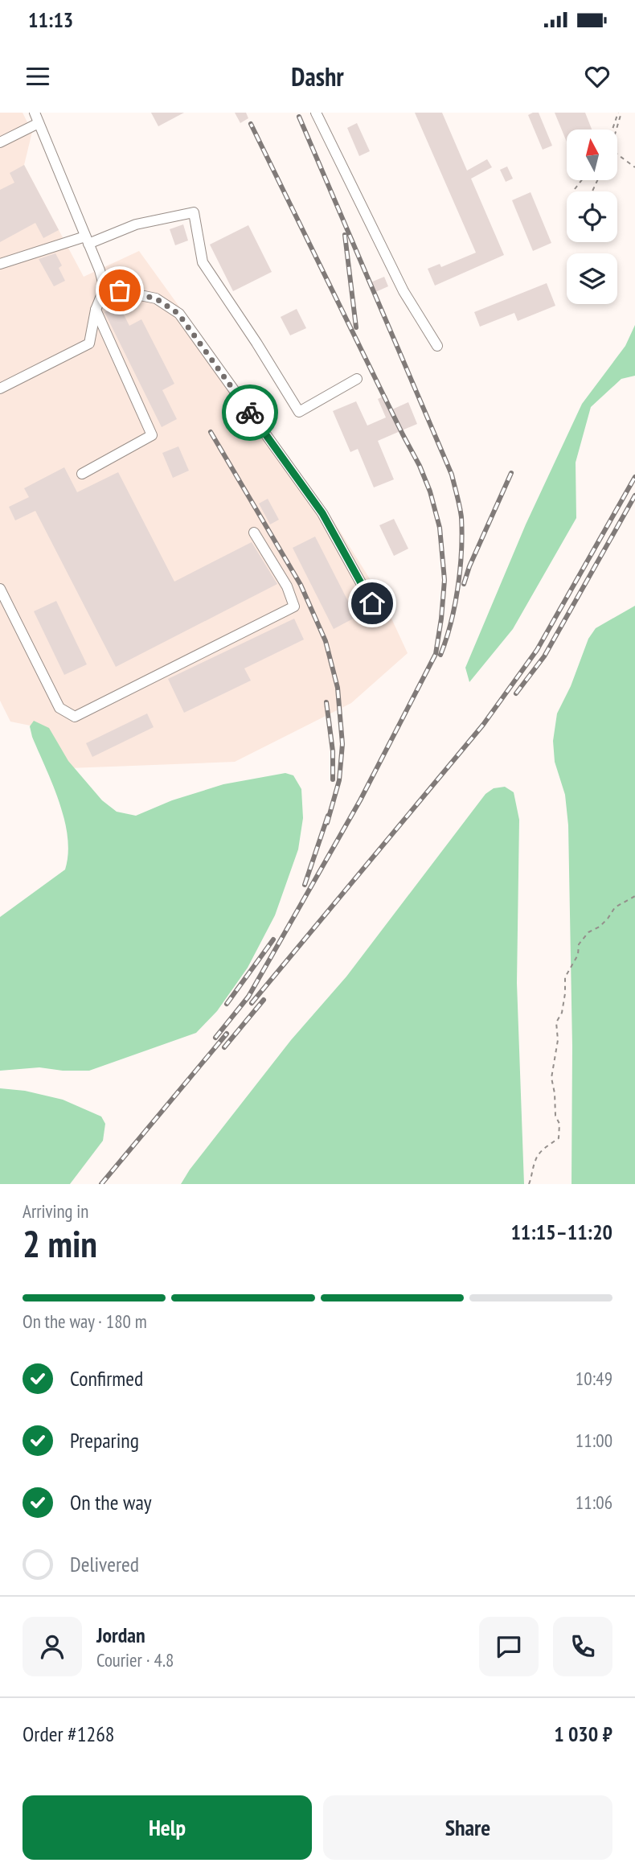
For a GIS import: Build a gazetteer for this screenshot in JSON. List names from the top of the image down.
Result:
{
  "north": "top",
  "page": {
    "status": "11:13",
    "header": "Dashr",
    "heading": ["2 min", "Arriving in", "11:15–11:20"],
    "panel": [
      "Jordan",
      "Courier · 4.8",
      "Order #1268",
      "1 030 ₽"
    ],
    "bar": "On the way · 180 m",
    "list": [
      ["Confirmed", "10:49"],
      ["Preparing", "11:00"],
      ["On the way", "11:06"],
      "Delivered"
    ],
    "buttons": ["Help", "Share"]
  }
}
